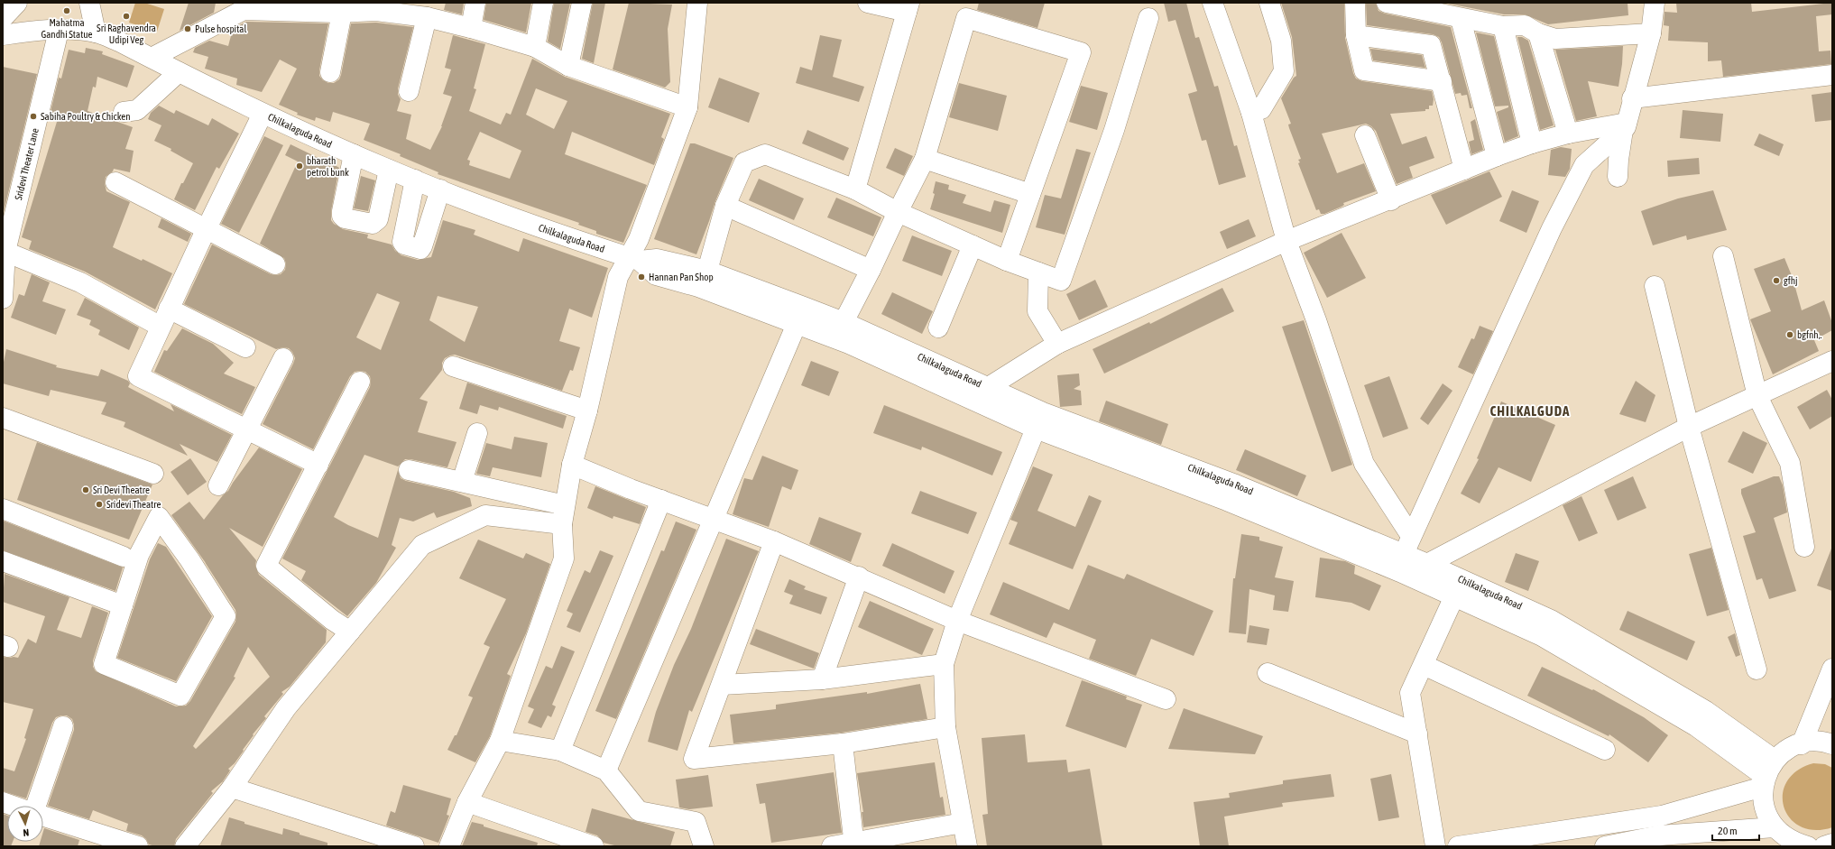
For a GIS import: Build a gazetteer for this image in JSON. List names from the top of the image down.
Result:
{
  "streets": {
    "street": ["Chilkalaguda Road", "Sridevi Theater Lane"]
  },
  "crossings": [
    ["Chilkalaguda Road", "Sridevi Theater Lane"]
  ],
  "districts": ["CHILKALGUDA"],
  "places": [
    "Mahatma Gandhi Statue",
    "Sri Raghavendra Udipi Veg",
    "Pulse hospital",
    "Sabiha Poultry & Chicken",
    "bharath petrol bunk",
    "Hannan Pan Shop",
    "gfhj",
    "bgfnh,.",
    "Sri Devi Theatre",
    "Sridevi Theatre"
  ],
  "scale_bar": "20 m",
  "north": "bottom"
}
